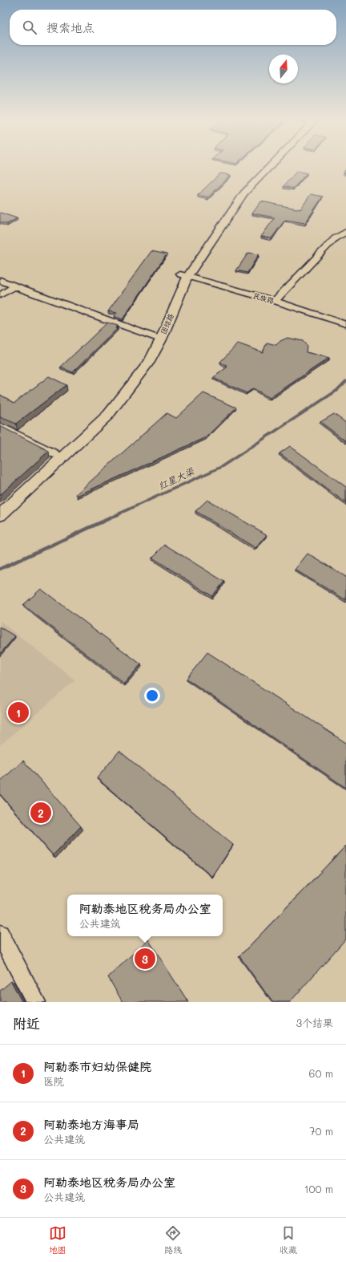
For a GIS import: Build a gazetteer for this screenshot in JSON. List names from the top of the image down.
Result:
{
  "streets": {
    "main road": ["团结路"],
    "street": ["民族路"]
  },
  "crossings": [
    ["民族路", "团结路"]
  ],
  "water": ["红星大渠"],
  "north": "top",
  "page": {
    "search": "搜索地点",
    "pins": ["1", "2", "3"],
    "popup": ["阿勒泰地区税务局办公室", "公共建筑"],
    "heading": ["附近", "3个结果"],
    "list": [
      {
        "mark": "1",
        "name": "阿勒泰市妇幼保健院",
        "note": "医院",
        "value": "60 m"
      },
      {
        "mark": "2",
        "name": "阿勒泰地方海事局",
        "note": "公共建筑",
        "value": "70 m"
      },
      {
        "mark": "3",
        "name": "阿勒泰地区税务局办公室",
        "note": "公共建筑",
        "value": "100 m"
      }
    ],
    "nav": ["地图", "路线", "收藏"]
  }
}
